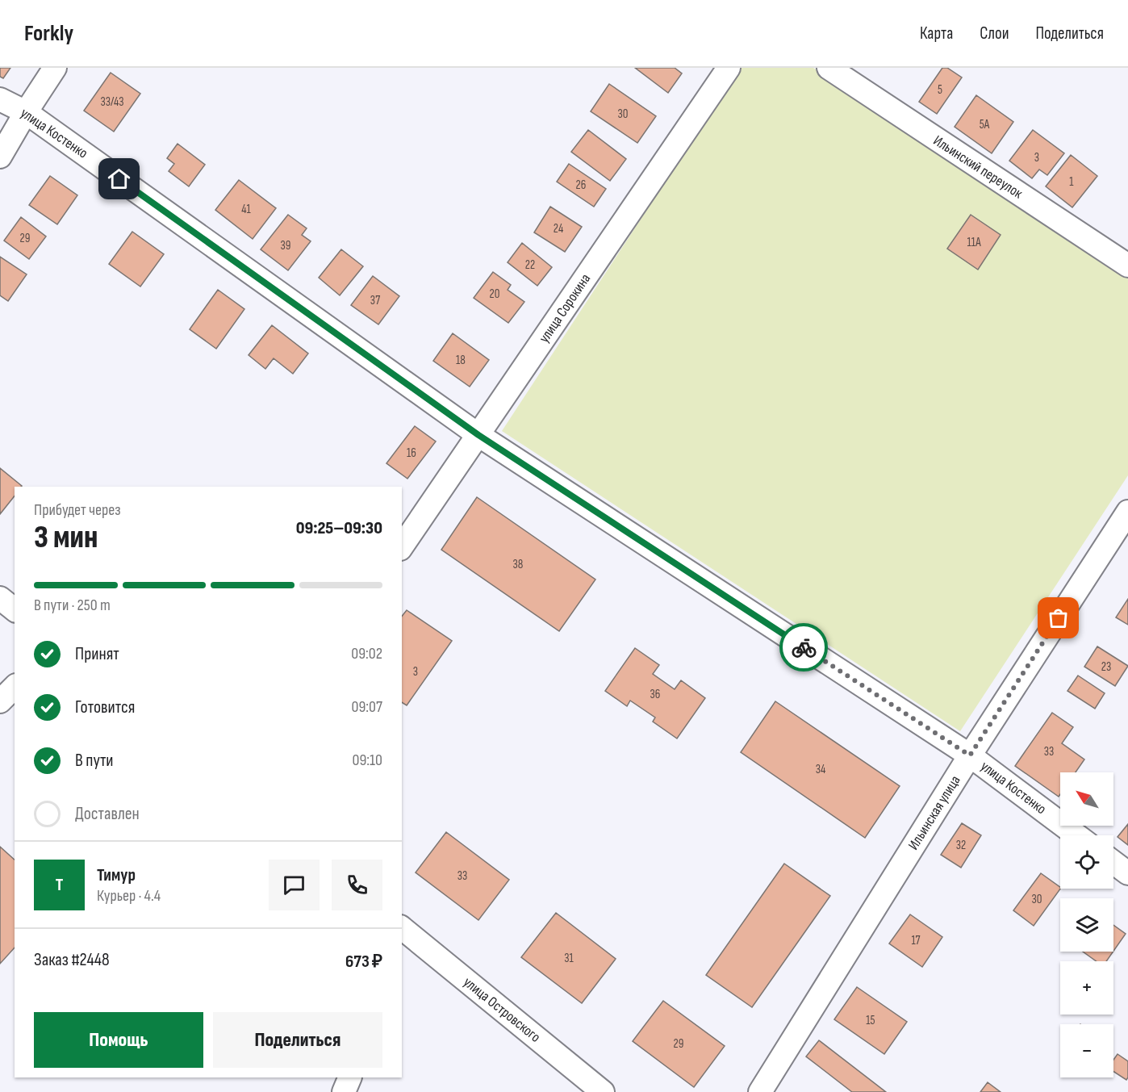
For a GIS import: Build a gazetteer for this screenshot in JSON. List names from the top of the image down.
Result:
{
  "streets": {
    "street": [
      "улица Костенко",
      "Ильинский переулок",
      "улица Сорокина",
      "Ильинская улица",
      "улица Островского"
    ]
  },
  "crossings": [
    ["улица Костенко", "улица Сорокина"],
    ["улица Костенко", "Ильинская улица"]
  ],
  "house_numbers": [
    "5",
    "33/43",
    "30",
    "5А",
    "3",
    "1",
    "26",
    "41",
    "24",
    "29",
    "11А",
    "39",
    "22",
    "20",
    "37",
    "18",
    "16",
    "38",
    "23",
    "3",
    "36",
    "33",
    "34",
    "32",
    "33",
    "30",
    "17",
    "31",
    "15",
    "29"
  ],
  "north": "top left",
  "page": {
    "header": "Forkly",
    "nav": ["Карта", "Слои", "Поделиться"],
    "heading": ["3 мин", "Прибудет через", "09:25–09:30"],
    "panel": [
      "Тимур",
      "Курьер · 4.4",
      "Заказ #2448",
      "673 ₽"
    ],
    "bar": "В пути · 250 m",
    "list": [
      ["Принят", "09:02"],
      ["Готовится", "09:07"],
      ["В пути", "09:10"],
      "Доставлен"
    ],
    "map_buttons": ["+", "−"],
    "round": "Т",
    "buttons": ["Помощь", "Поделиться"]
  }
}
